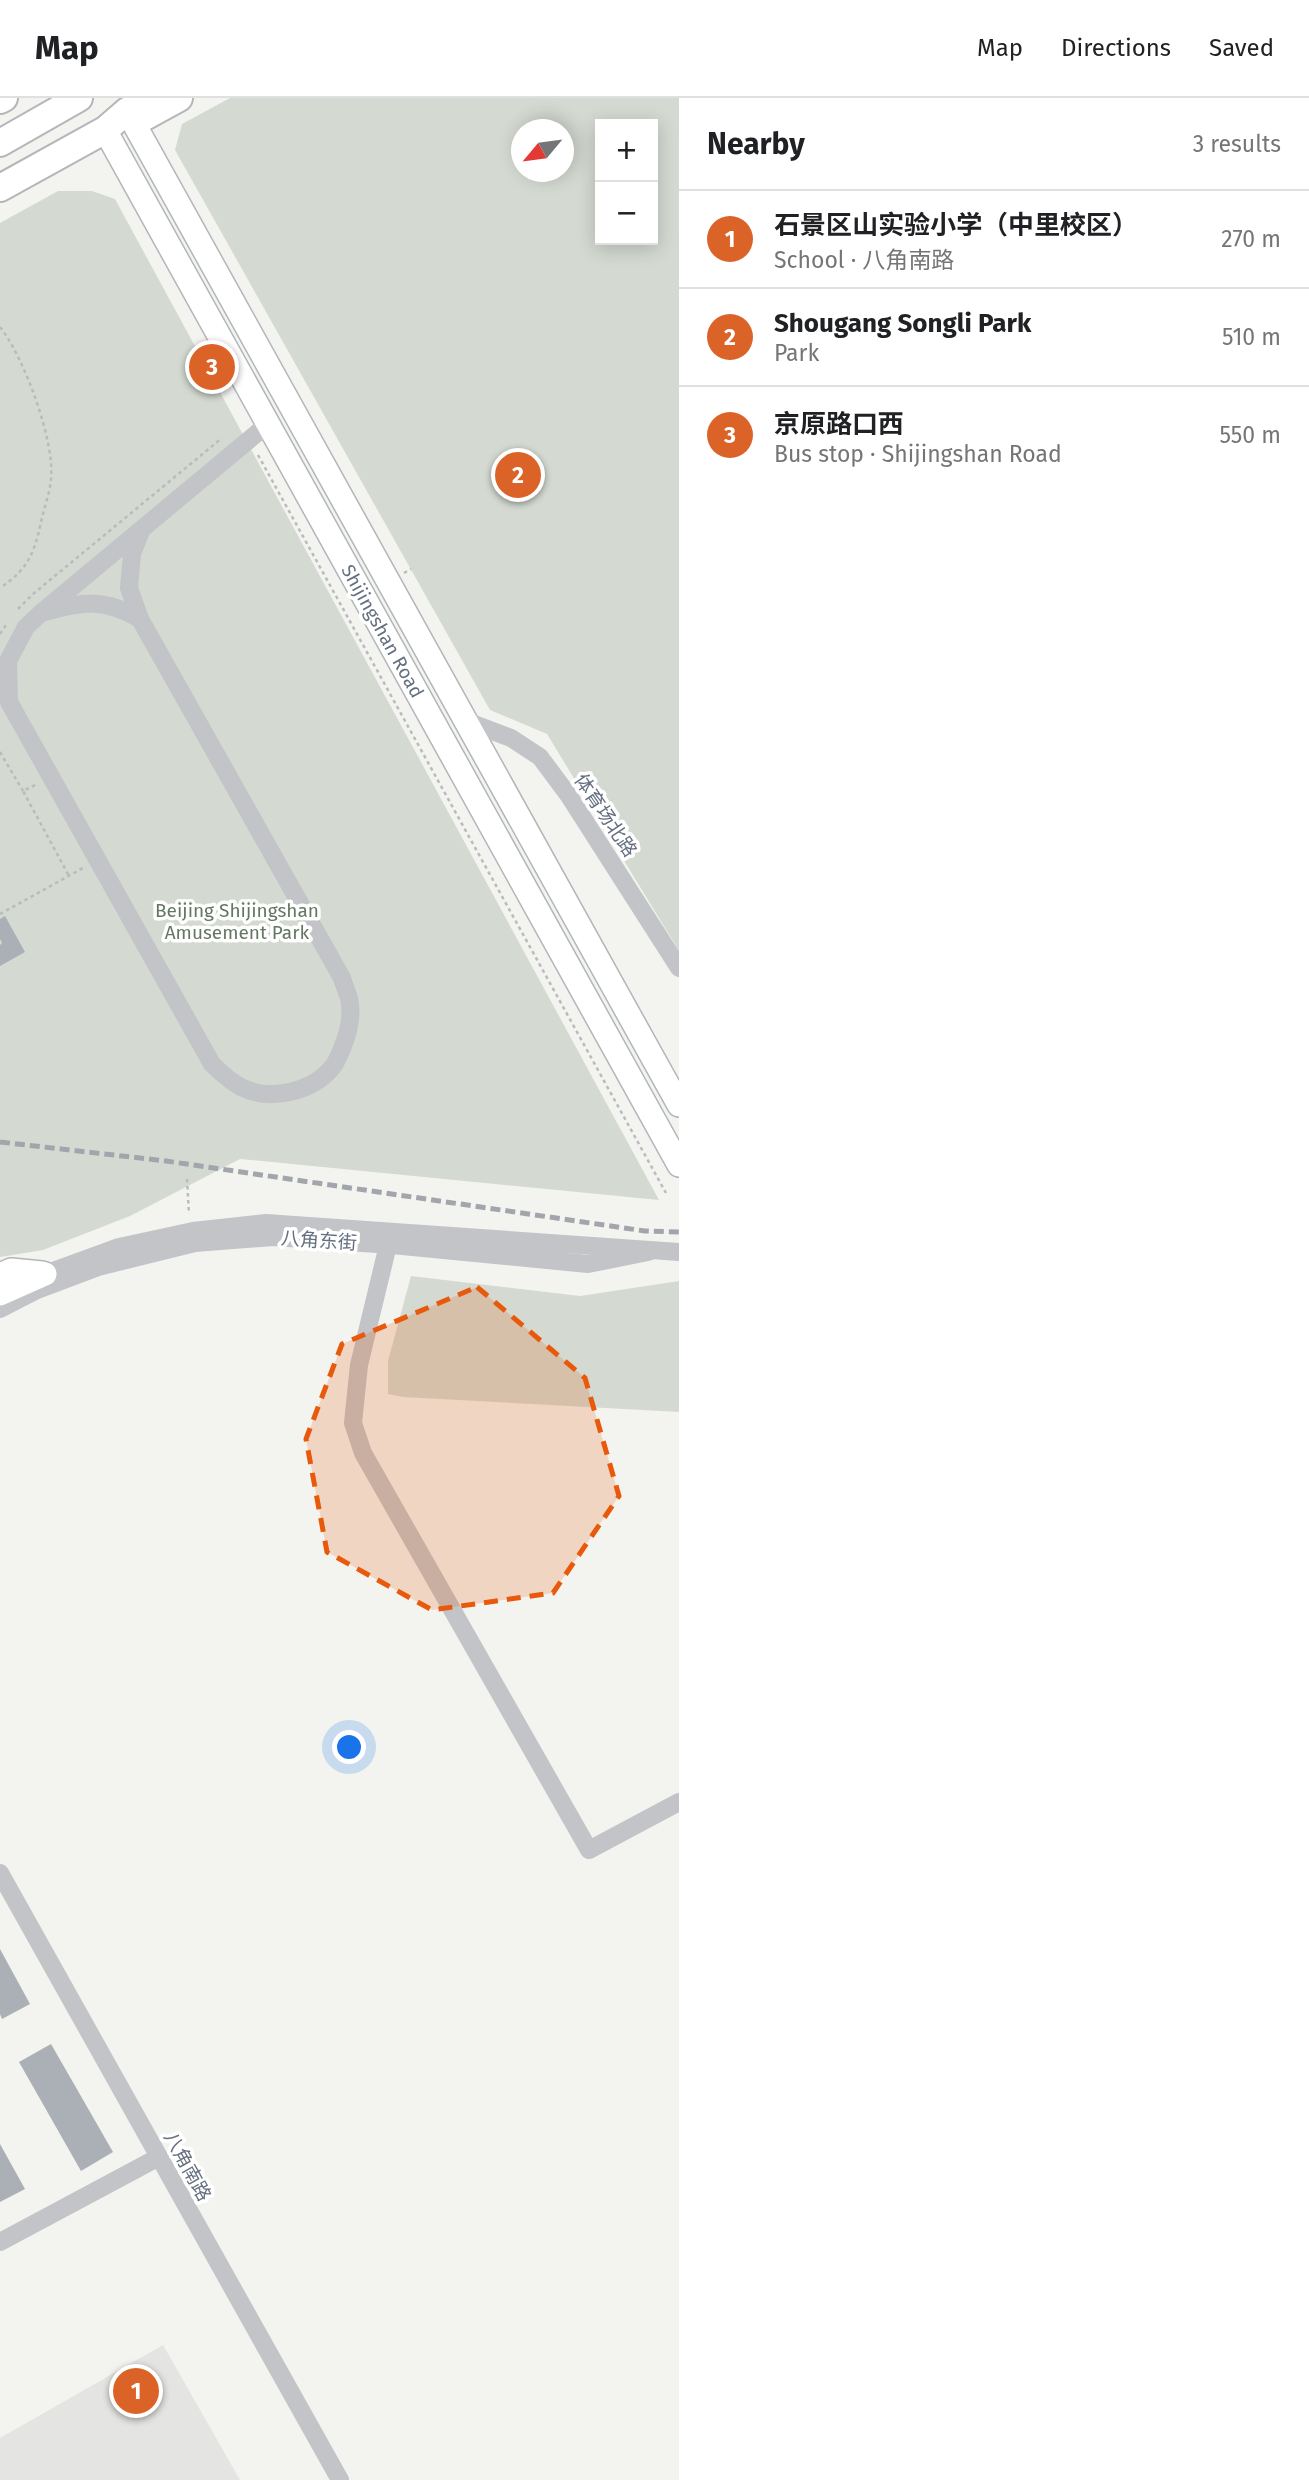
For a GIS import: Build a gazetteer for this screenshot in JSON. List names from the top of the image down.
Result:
{
  "streets": {
    "highway": ["Shijingshan Road"],
    "main road": ["八角东街"],
    "street": ["体育场北路", "八角南路"]
  },
  "crossings": [
    ["Shijingshan Road", "体育场北路"]
  ],
  "parks": ["Beijing Shijingshan Amusement Park"],
  "north": "bottom left",
  "page": {
    "header": "Map",
    "nav": ["Map", "Directions", "Saved"],
    "heading": ["Nearby", "3 results"],
    "map_buttons": ["+", "−"],
    "list": [
      {
        "mark": "1",
        "name": "石景区山实验小学（中里校区）",
        "note": "School · 八角南路",
        "value": "270 m"
      },
      {
        "mark": "2",
        "name": "Shougang Songli Park",
        "note": "Park",
        "value": "510 m"
      },
      {
        "mark": "3",
        "name": "京原路口西",
        "note": "Bus stop · Shijingshan Road",
        "value": "550 m"
      }
    ],
    "pins": ["3", "2", "1"]
  }
}
